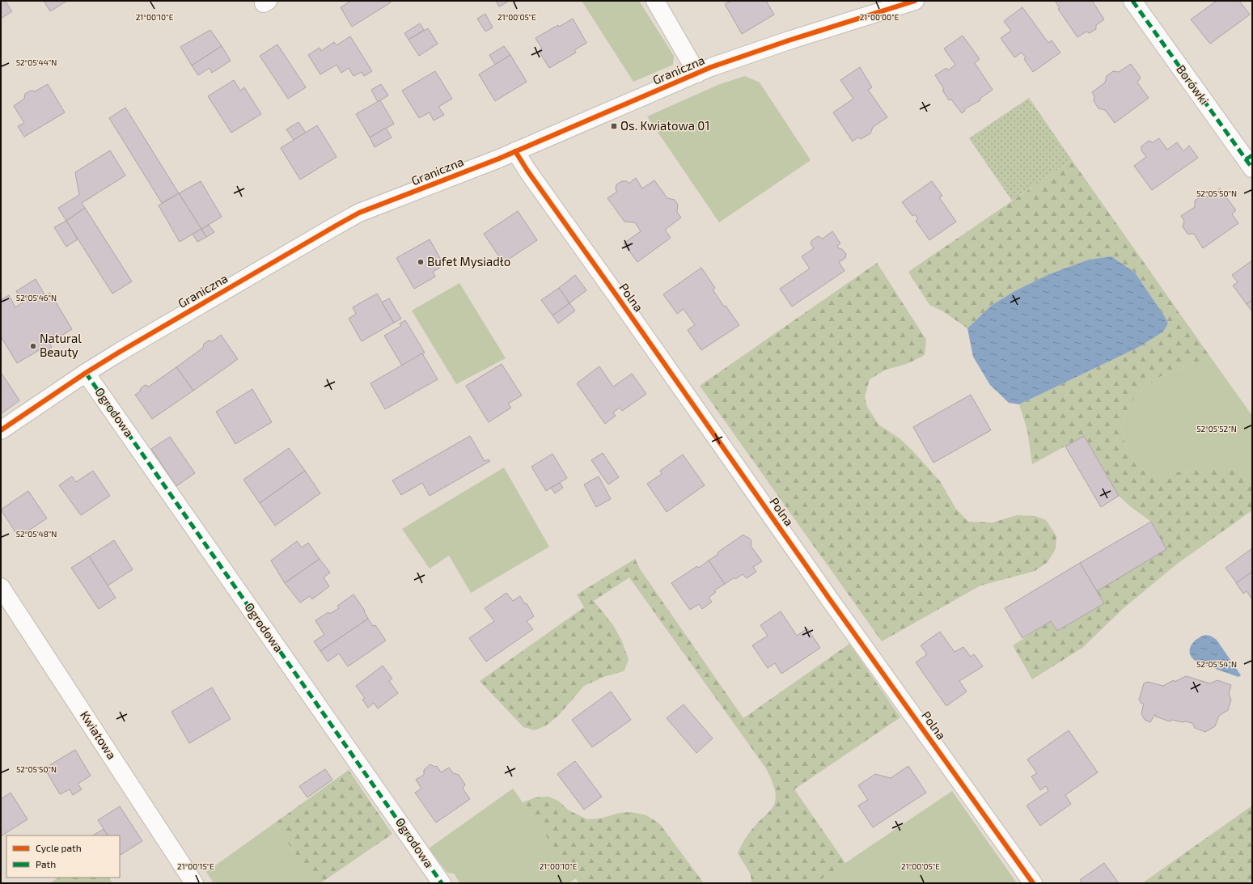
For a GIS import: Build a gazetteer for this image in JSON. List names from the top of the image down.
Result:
{
  "streets": {
    "street": [
      "Graniczna",
      "Borówki",
      "Polna",
      "Ogrodowa",
      "Kwiatowa"
    ]
  },
  "crossings": [
    ["Graniczna", "Polna"],
    ["Graniczna", "Ogrodowa"]
  ],
  "places": {
    "transit": ["Os. Kwiatowa 01"],
    "other": ["Bufet Mysiadło", "Natural Beauty"]
  },
  "legend": ["Cycle path", "Path"],
  "coordinates": [
    "21°00'10\"E",
    "21°00'05\"E",
    "21°00'00\"E",
    "52°05'44\"N",
    "52°05'50\"N",
    "52°05'46\"N",
    "52°05'52\"N",
    "52°05'48\"N",
    "52°05'54\"N",
    "21°00'15\"E"
  ]
}
